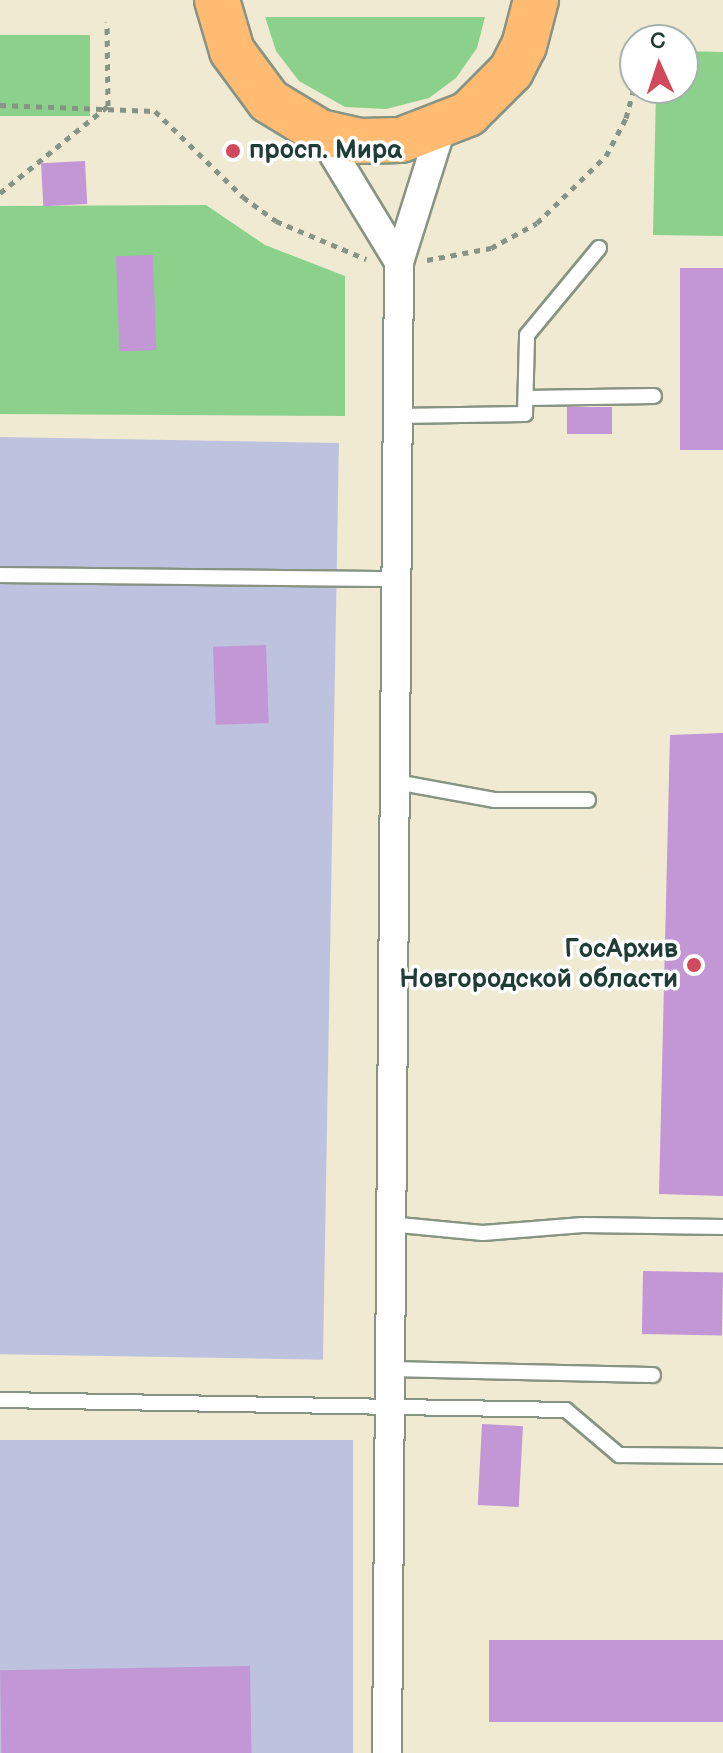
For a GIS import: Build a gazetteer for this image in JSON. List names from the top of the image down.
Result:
{
  "places": ["просп. Мира", "ГосАрхив Новгородской области"],
  "north": "top"
}
